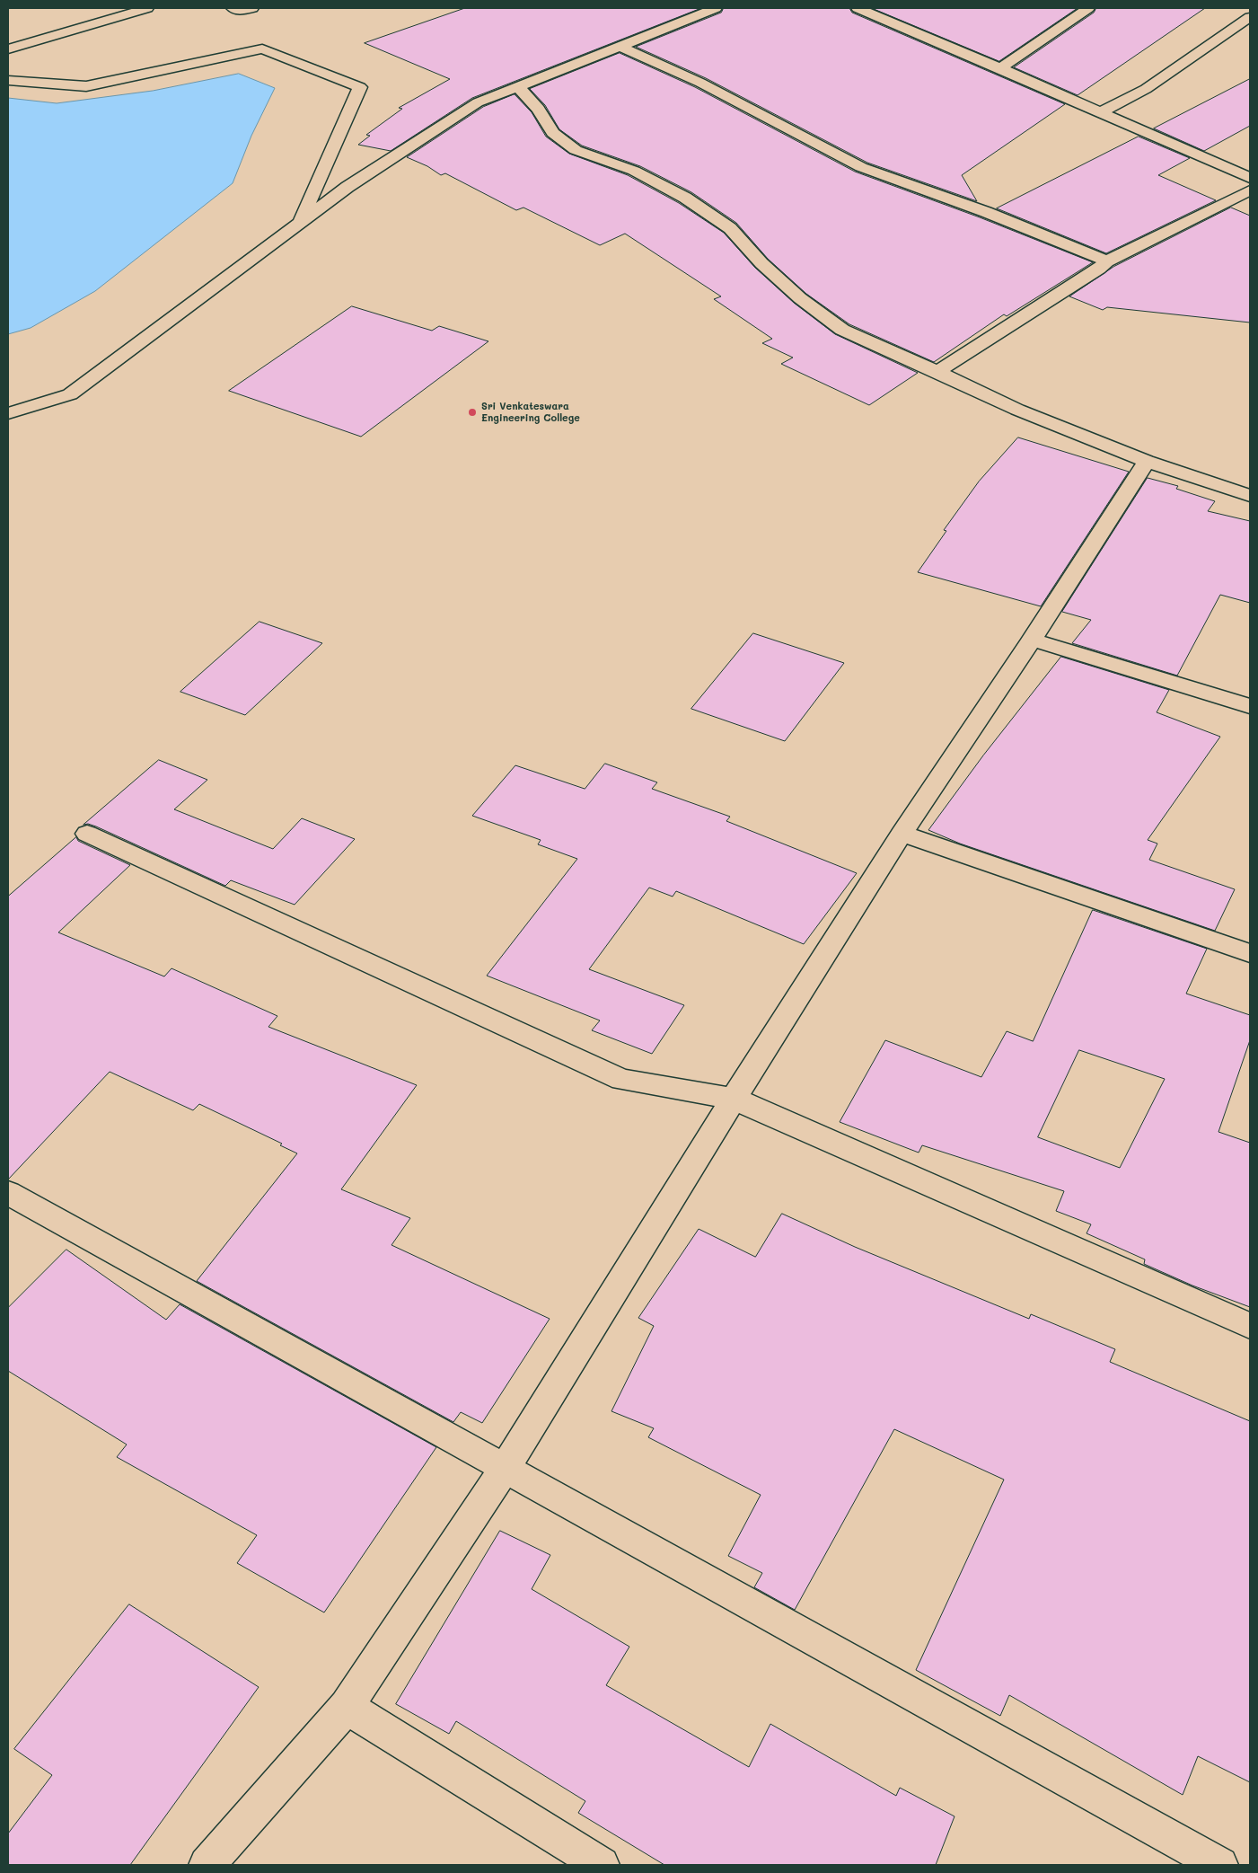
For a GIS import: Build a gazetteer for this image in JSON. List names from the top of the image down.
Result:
{
  "places": ["Sri Venkateswara Engineering College"]
}
